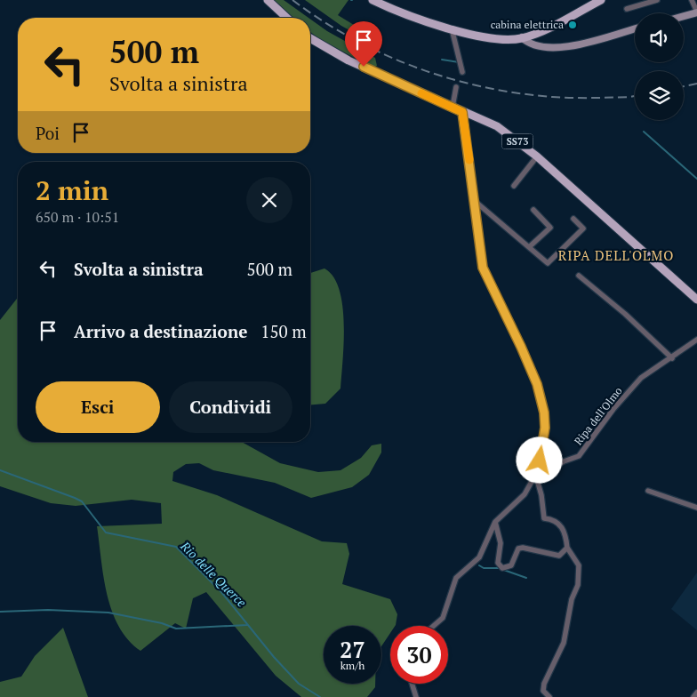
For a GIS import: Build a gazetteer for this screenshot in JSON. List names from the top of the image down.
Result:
{
  "streets": {
    "main road": ["SS73"],
    "street": ["Ripa dell'Olmo"]
  },
  "districts": ["RIPA DELL'OLMO"],
  "water": ["Rio delle Querce"],
  "places": ["cabina elettrica"],
  "page": {
    "turn": ["500 m", "Svolta a sinistra"],
    "then": "Poi",
    "heading": ["2 min", "650 m · 10:51"],
    "list": [
      {
        "name": "Svolta a sinistra",
        "value": "500 m"
      },
      {
        "name": "Arrivo a destinazione",
        "value": "150 m"
      }
    ],
    "buttons": ["Esci", "Condividi"],
    "speed": "27 km/h",
    "limit": "30"
  }
}
